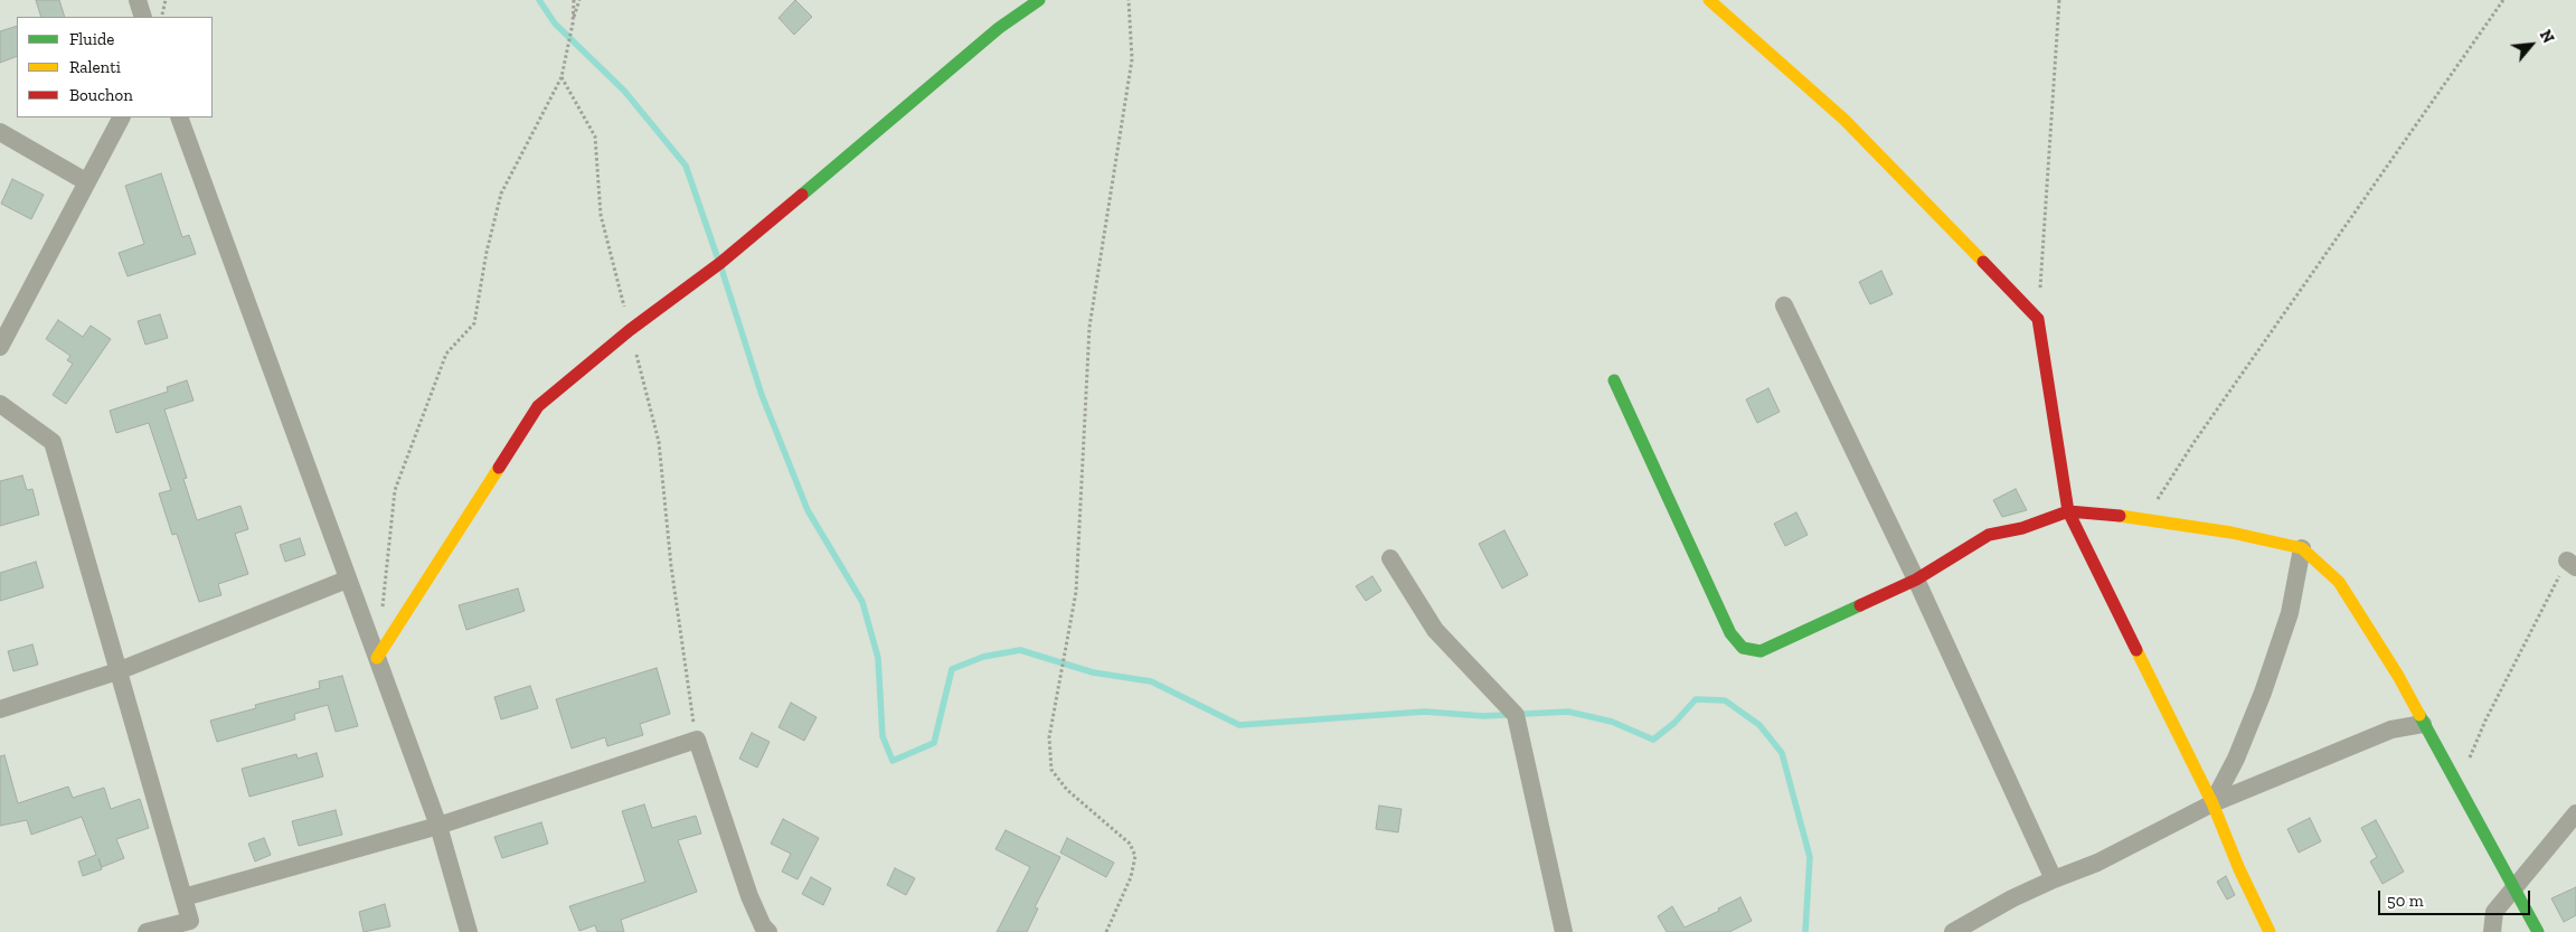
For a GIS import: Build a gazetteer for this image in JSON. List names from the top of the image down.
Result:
{
  "legend": ["Fluide", "Ralenti", "Bouchon"],
  "scale_bar": "50 m",
  "north": "top right"
}
